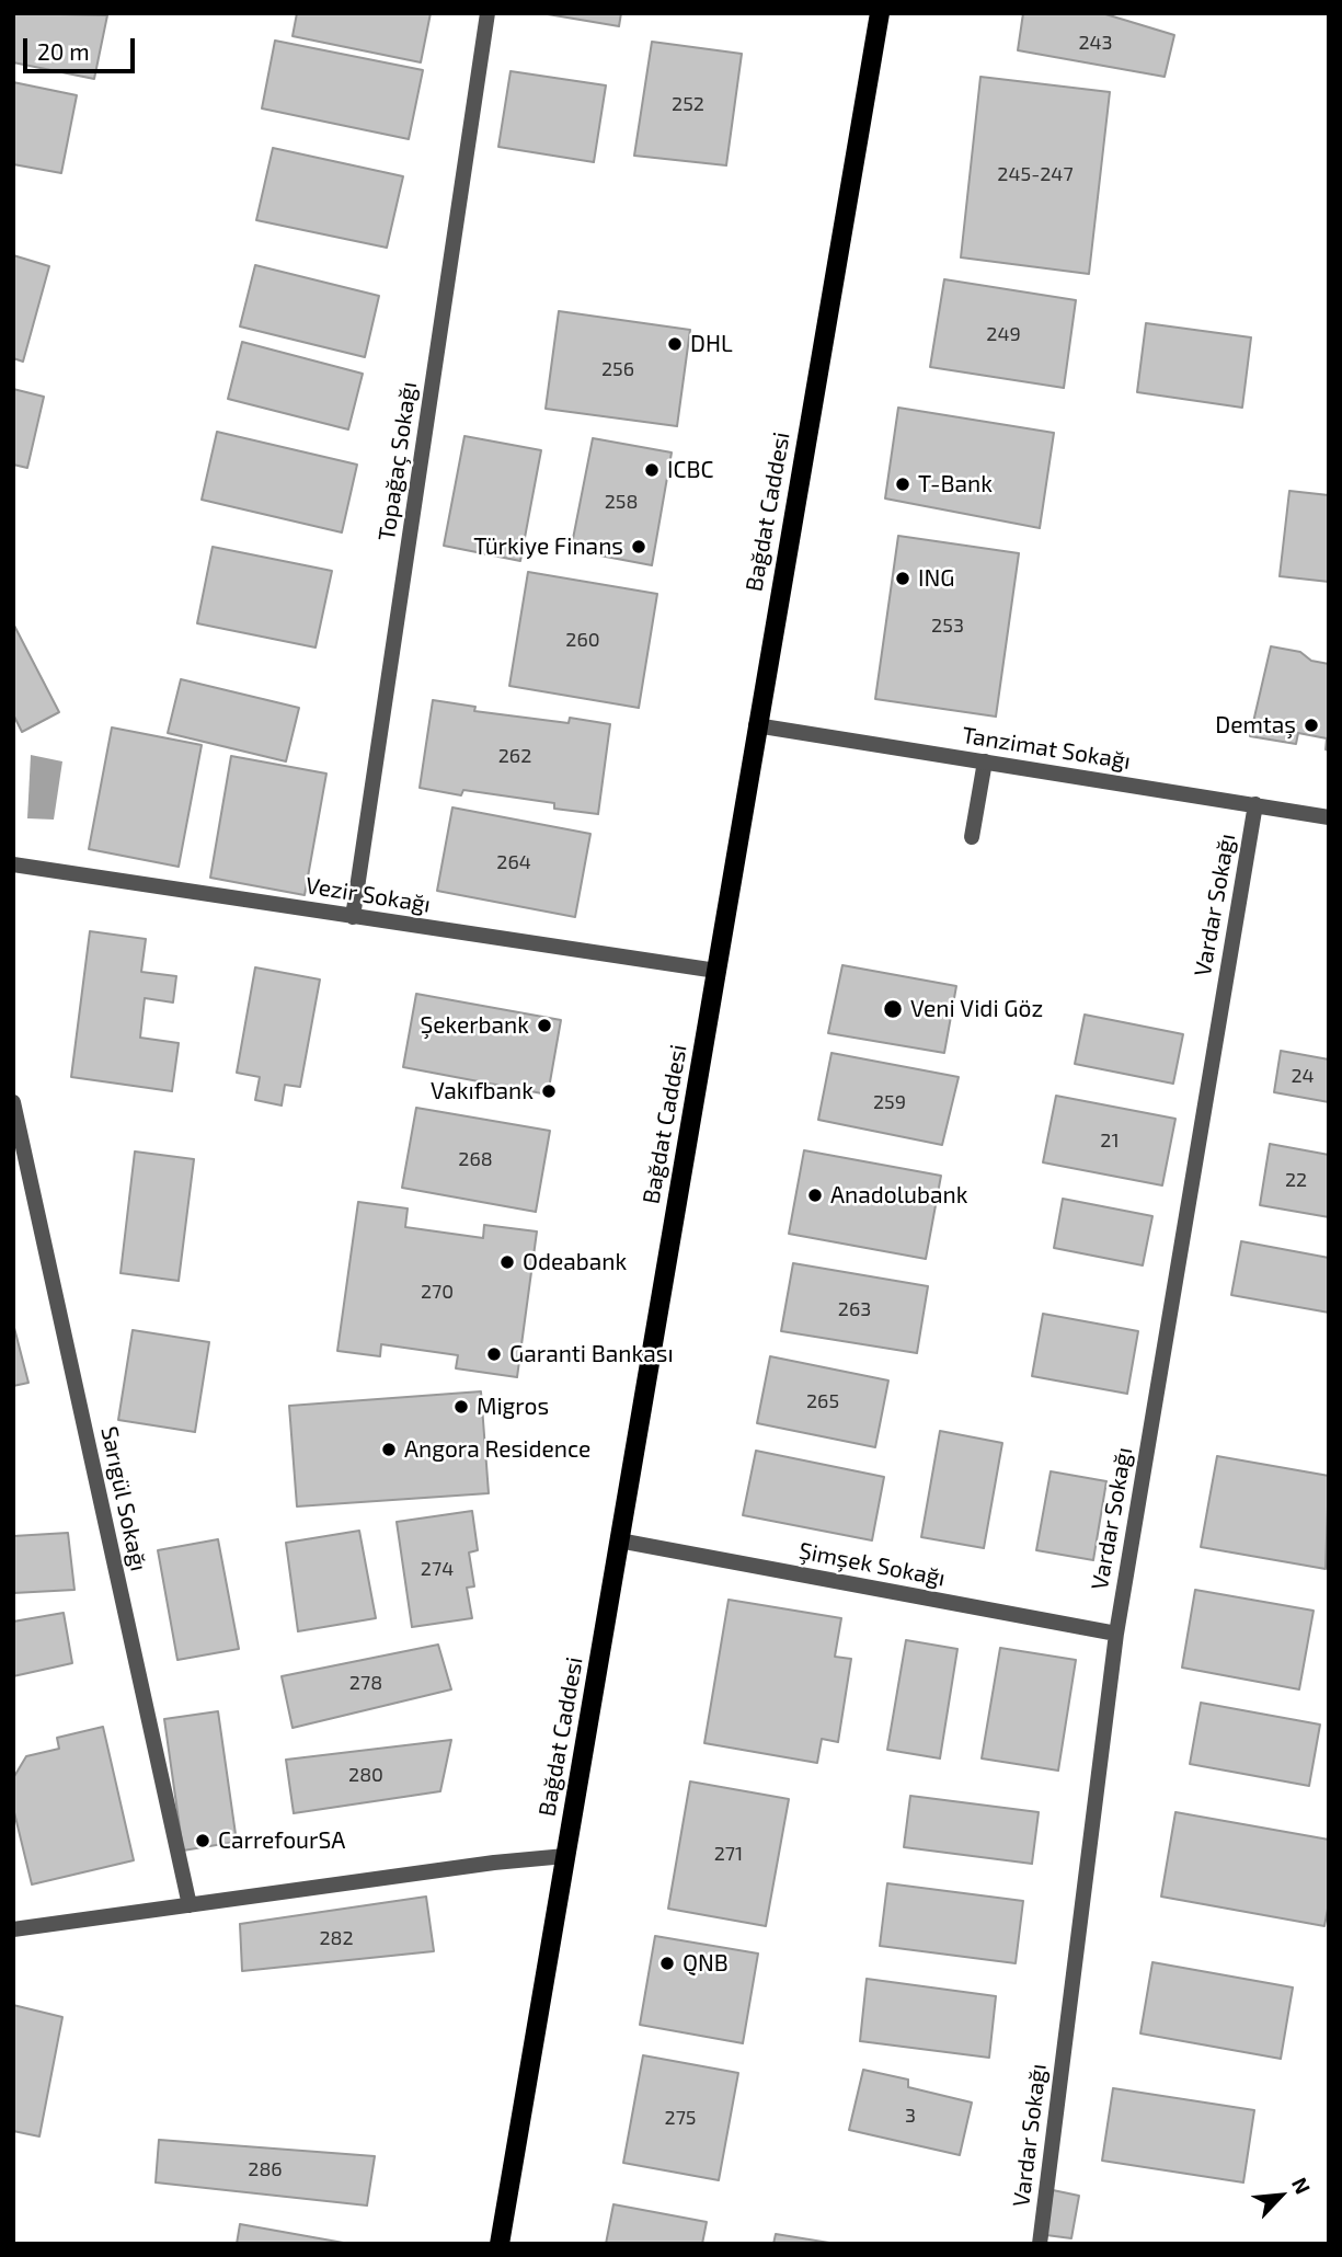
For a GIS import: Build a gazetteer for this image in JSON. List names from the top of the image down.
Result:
{
  "streets": {
    "main road": ["Bağdat Caddesi"],
    "street": [
      "Topağaç Sokağı",
      "Tanzimat Sokağı",
      "Vezir Sokağı",
      "Vardar Sokağı",
      "Sarıgül Sokağı",
      "Şimşek Sokağı"
    ]
  },
  "crossings": [
    ["Topağaç Sokağı", "Vezir Sokağı"],
    ["Bağdat Caddesi", "Tanzimat Sokağı"],
    ["Bağdat Caddesi", "Vezir Sokağı"],
    ["Bağdat Caddesi", "Şimşek Sokağı"],
    ["Tanzimat Sokağı", "Vardar Sokağı"],
    ["Vardar Sokağı", "Şimşek Sokağı"]
  ],
  "places": [
    "DHL",
    "ICBC",
    "T-Bank",
    "Türkiye Finans",
    "ING",
    "Demtaş",
    "Veni Vidi Göz",
    "Şekerbank",
    "Vakıfbank",
    "Anadolubank",
    "Odeabank",
    "Garanti Bankası",
    "Migros",
    "Angora Residence",
    "CarrefourSA",
    "QNB"
  ],
  "house_numbers": [
    "243",
    "252",
    "245-247",
    "249",
    "256",
    "258",
    "253",
    "260",
    "262",
    "264",
    "24",
    "259",
    "21",
    "268",
    "22",
    "270",
    "263",
    "265",
    "274",
    "278",
    "280",
    "271",
    "282",
    "3",
    "275",
    "286"
  ],
  "scale_bar": "20 m",
  "north": "top right"
}
